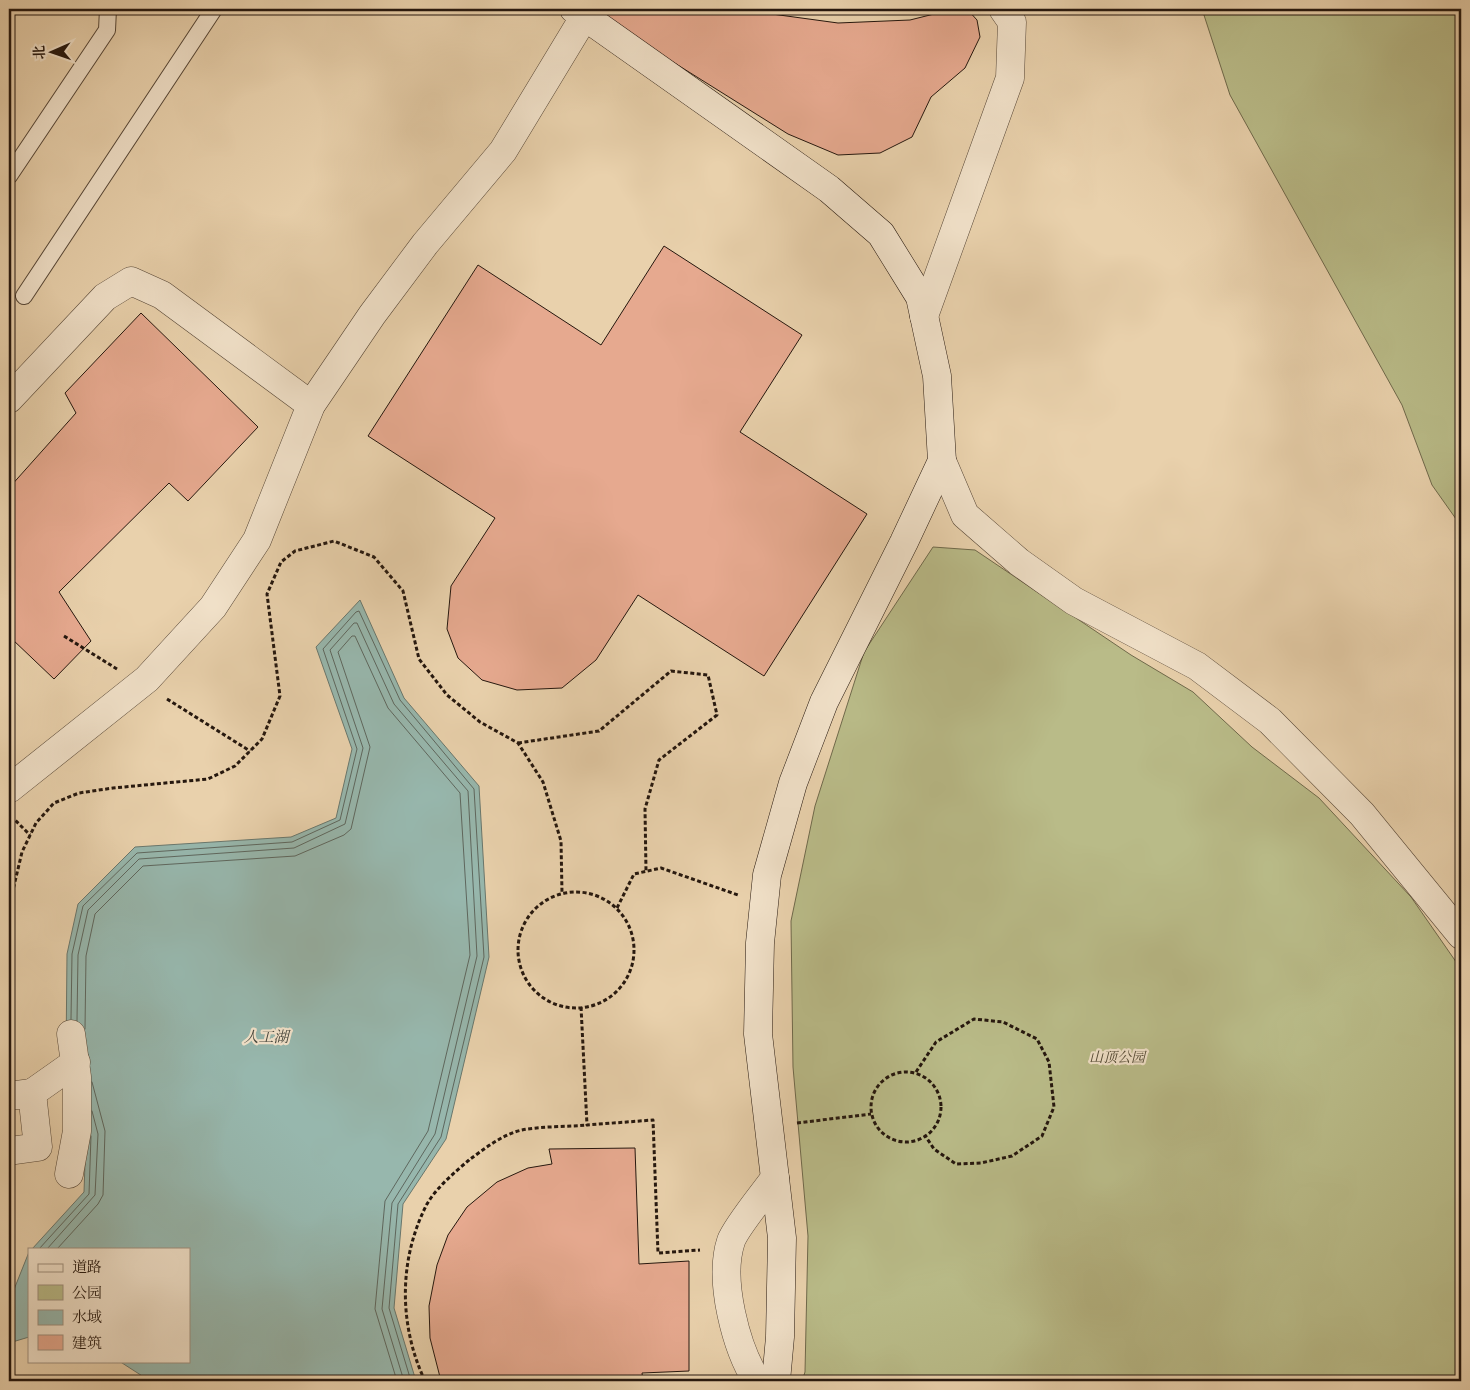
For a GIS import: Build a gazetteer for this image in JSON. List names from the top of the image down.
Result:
{
  "water": ["人工湖"],
  "parks": ["山顶公园"],
  "legend": [
    "道路",
    "公园",
    "水域",
    "建筑"
  ],
  "north": "left"
}
